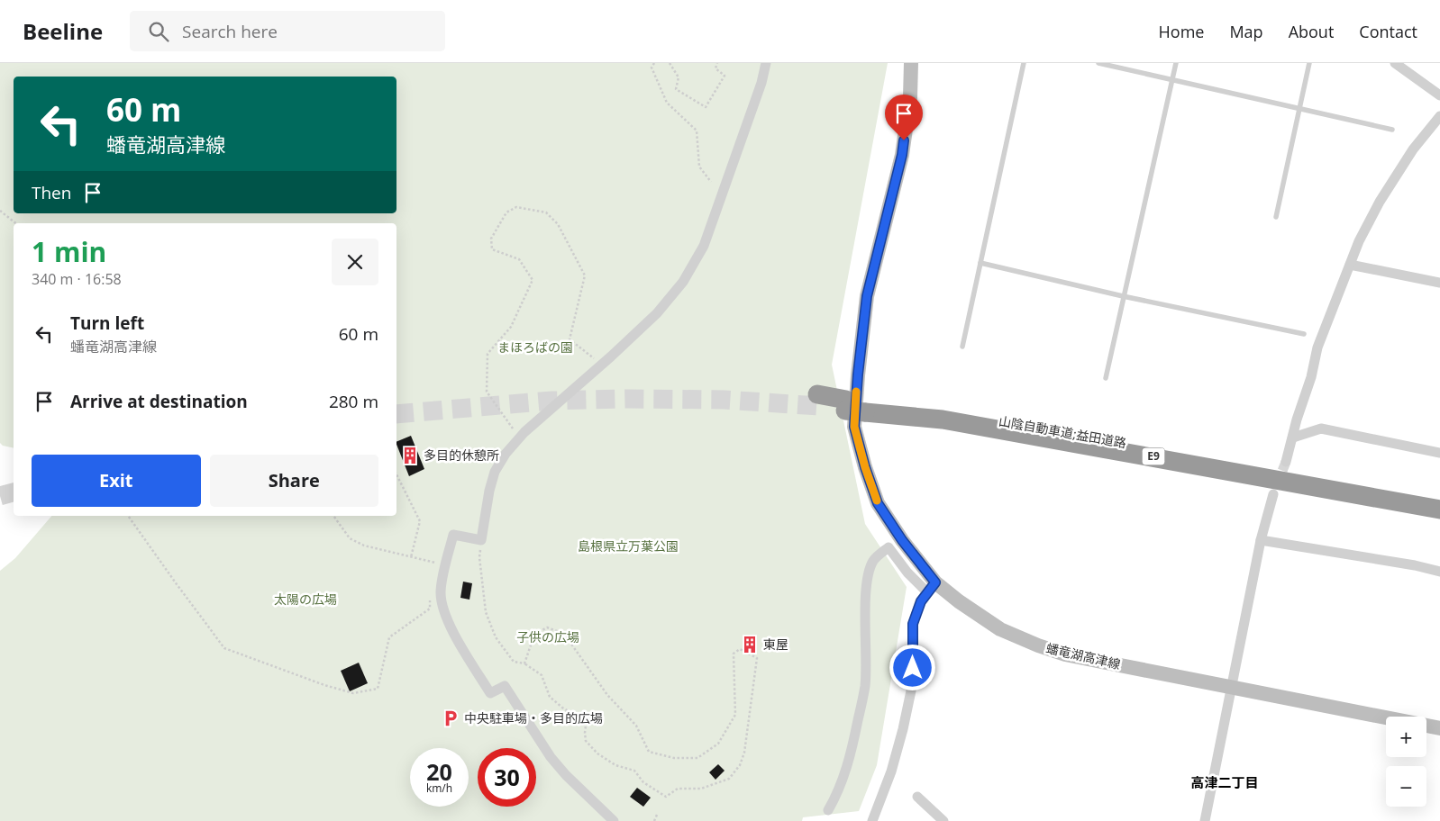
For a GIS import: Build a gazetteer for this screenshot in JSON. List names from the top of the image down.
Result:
{
  "streets": {
    "highway": ["山陰自動車道;益田道路", "E9"],
    "main road": ["蟠竜湖高津線"]
  },
  "districts": ["高津二丁目"],
  "parks": [
    "まほろばの園",
    "島根県立万葉公園",
    "太陽の広場",
    "子供の広場"
  ],
  "places": {
    "building": ["多目的休憩所", "東屋"],
    "parking": ["中央駐車場・多目的広場"]
  },
  "page": {
    "header": "Beeline",
    "search": "Search here",
    "nav": [
      "Home",
      "Map",
      "About",
      "Contact"
    ],
    "turn": ["60 m", "蟠竜湖高津線"],
    "then": "Then",
    "heading": ["1 min", "340 m · 16:58"],
    "list": [
      {
        "name": "Turn left",
        "note": "蟠竜湖高津線",
        "value": "60 m"
      },
      {
        "name": "Arrive at destination",
        "value": "280 m"
      }
    ],
    "buttons": ["Exit", "Share"],
    "map_buttons": ["+", "−"],
    "speed": "20 km/h",
    "limit": "30"
  }
}
